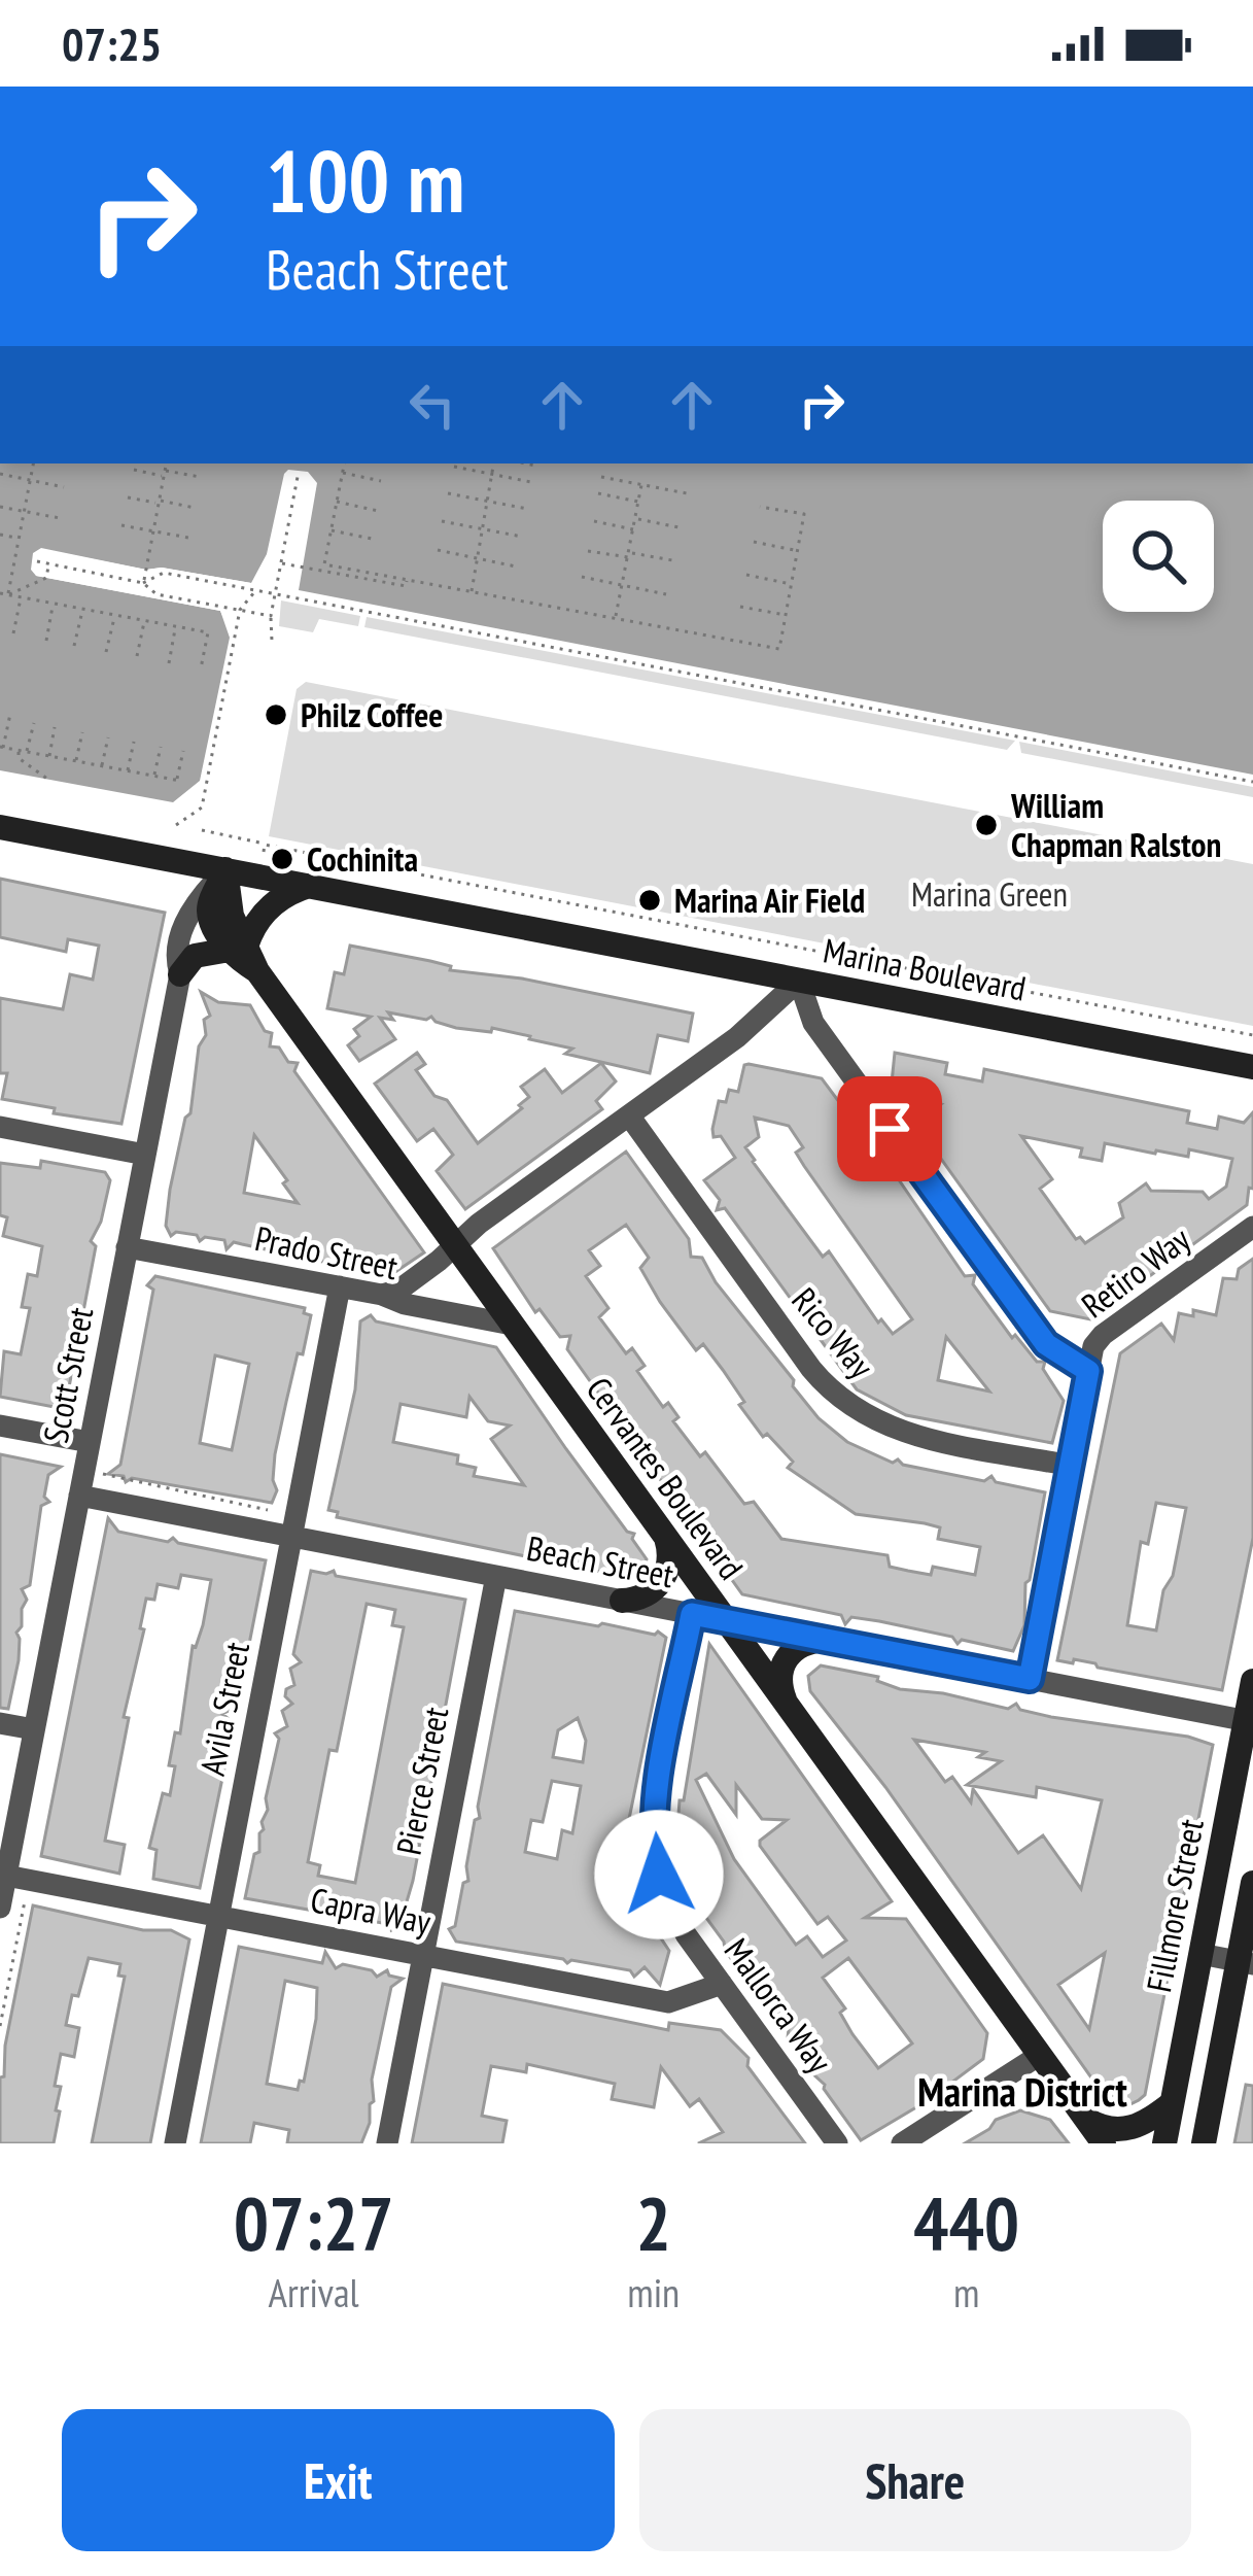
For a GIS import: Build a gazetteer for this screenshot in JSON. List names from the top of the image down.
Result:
{
  "streets": {
    "street": [
      "Marina Boulevard",
      "Prado Street",
      "Retiro Way",
      "Rico Way",
      "Scott Street",
      "Cervantes Boulevard",
      "Beach Street",
      "Avila Street",
      "Pierce Street",
      "Fillmore Street",
      "Capra Way",
      "Mallorca Way"
    ]
  },
  "crossings": [
    ["Marina Boulevard", "Scott Street"],
    ["Prado Street", "Scott Street"],
    ["Prado Street", "Cervantes Boulevard"],
    ["Prado Street", "Avila Street"],
    ["Retiro Way", "Rico Way"],
    ["Retiro Way", "Beach Street"],
    ["Scott Street", "Beach Street"],
    ["Scott Street", "Capra Way"],
    ["Cervantes Boulevard", "Beach Street"],
    ["Beach Street", "Avila Street"],
    ["Beach Street", "Pierce Street"],
    ["Beach Street", "Fillmore Street"],
    ["Beach Street", "Mallorca Way"],
    ["Avila Street", "Capra Way"],
    ["Pierce Street", "Capra Way"],
    ["Capra Way", "Mallorca Way"]
  ],
  "districts": ["Marina District"],
  "parks": ["Marina Green"],
  "places": [
    "Philz Coffee",
    "William Chapman Ralston",
    "Cochinita",
    "Marina Air Field"
  ],
  "page": {
    "status": "07:25",
    "turn": ["100 m", "Beach Street"],
    "eta": [
      "07:27",
      "Arrival",
      "2",
      "min",
      "440",
      "m"
    ],
    "buttons": ["Exit", "Share"]
  }
}
